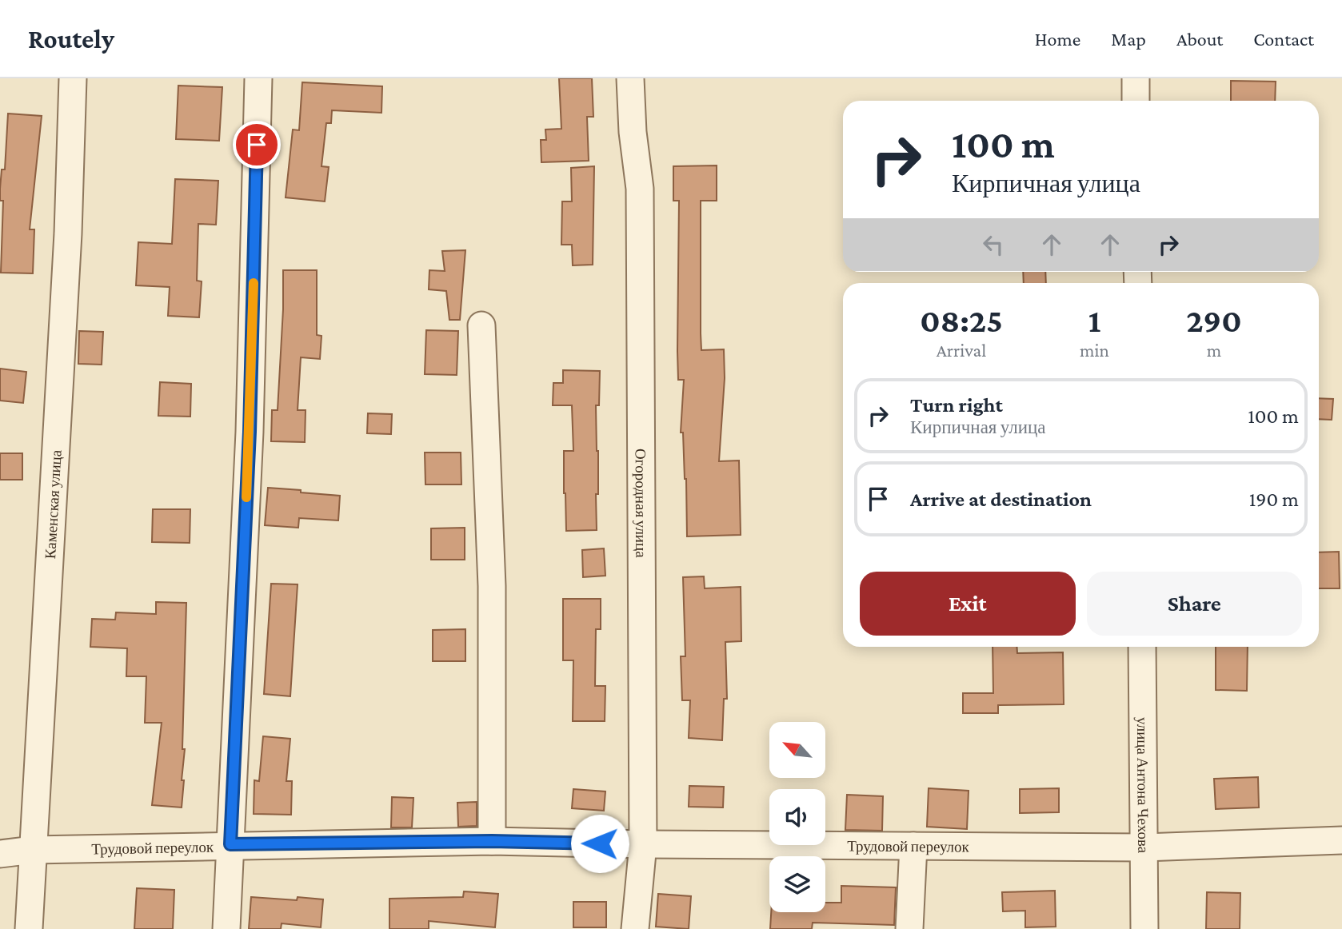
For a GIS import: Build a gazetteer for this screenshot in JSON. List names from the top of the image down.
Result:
{
  "streets": {
    "street": [
      "Каменская улица",
      "Огородная улица",
      "улица Антона Чехова",
      "Трудовой переулок"
    ]
  },
  "crossings": [
    ["Каменская улица", "Трудовой переулок"],
    ["Огородная улица", "Трудовой переулок"],
    ["улица Антона Чехова", "Трудовой переулок"]
  ],
  "north": "top left",
  "page": {
    "header": "Routely",
    "nav": [
      "Home",
      "Map",
      "About",
      "Contact"
    ],
    "turn": ["100 m", "Кирпичная улица"],
    "eta": [
      "08:25",
      "Arrival",
      "1",
      "min",
      "290",
      "m"
    ],
    "list": [
      {
        "name": "Turn right",
        "note": "Кирпичная улица",
        "value": "100 m"
      },
      {
        "name": "Arrive at destination",
        "value": "190 m"
      }
    ],
    "buttons": ["Exit", "Share"]
  }
}
